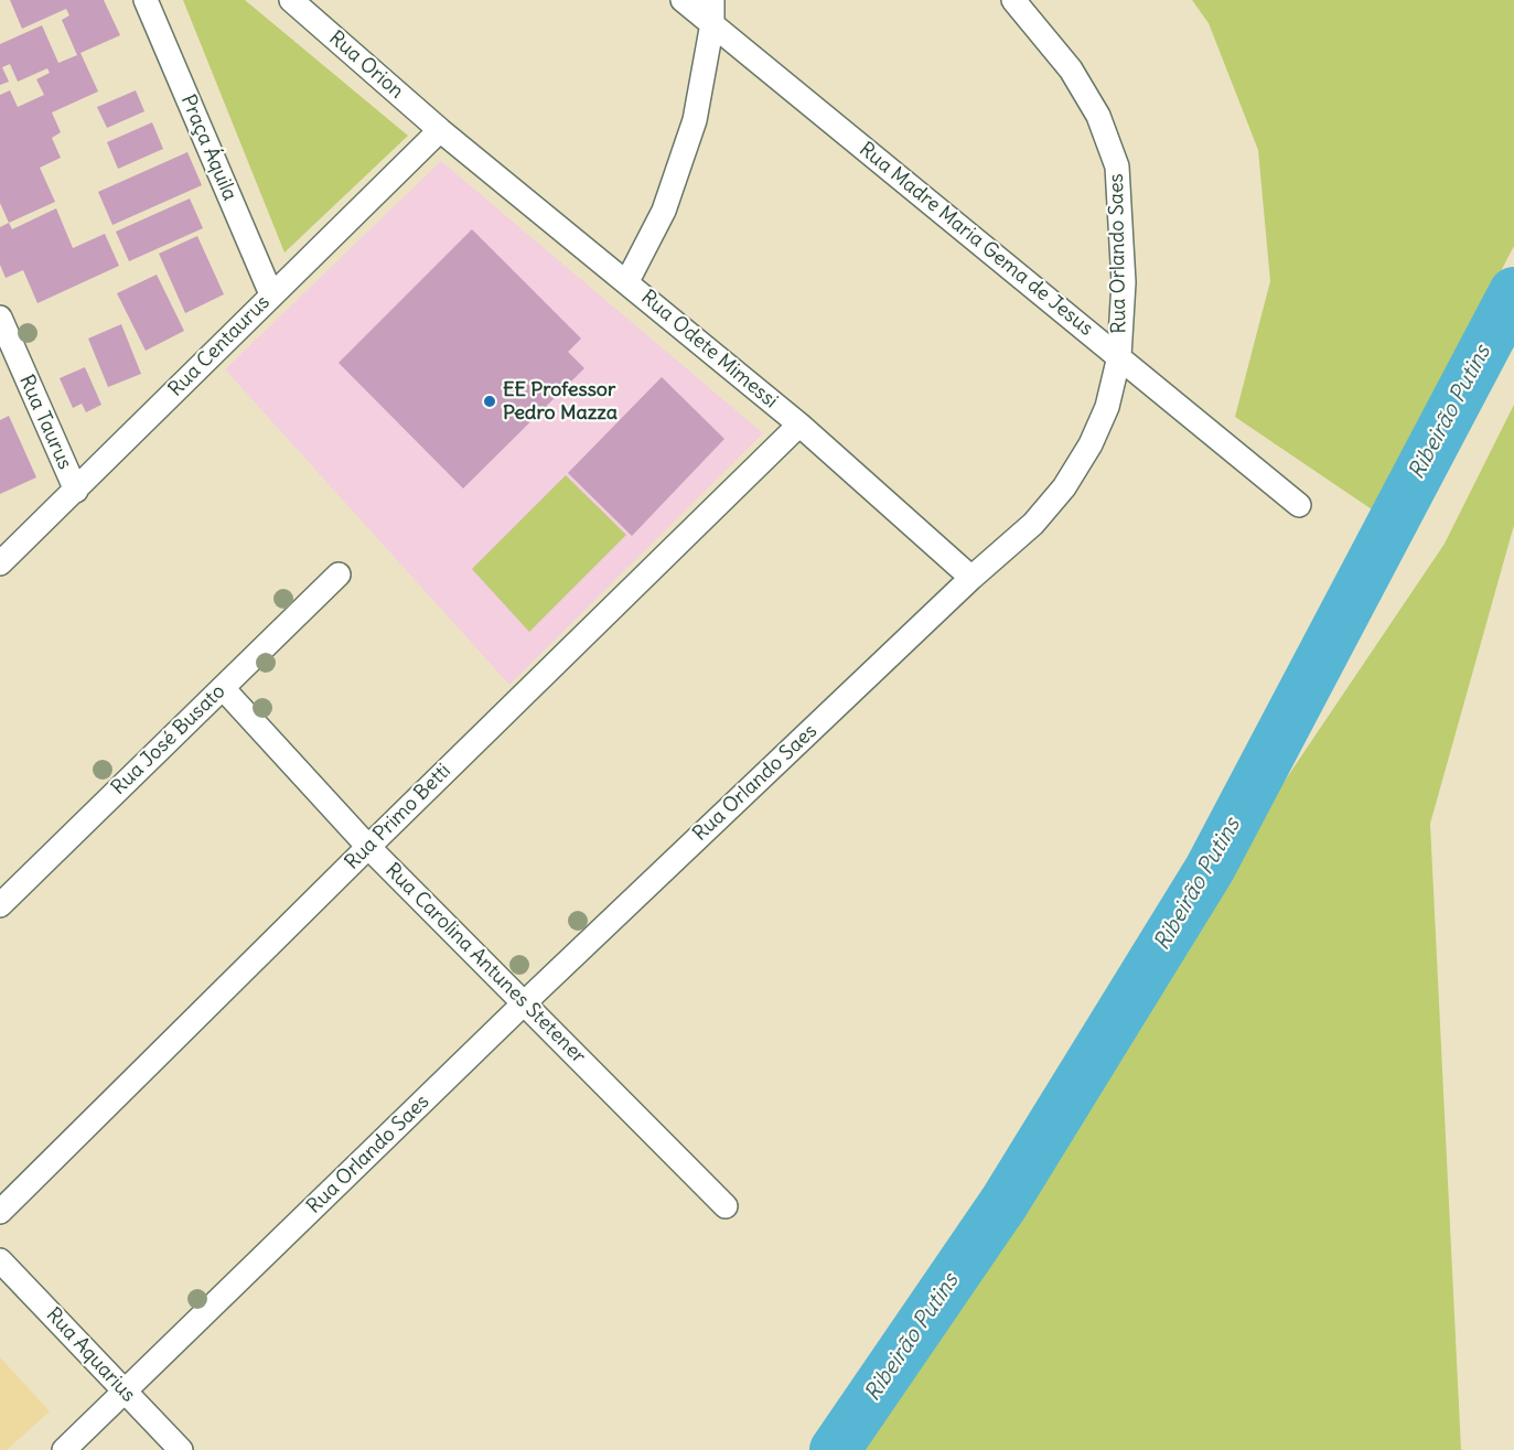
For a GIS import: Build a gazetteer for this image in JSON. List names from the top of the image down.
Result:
{
  "streets": {
    "street": [
      "Rua Orion",
      "Praça Áquila",
      "Rua Madre Maria Gema de Jesus",
      "Rua Orlando Saes",
      "Rua Centaurus",
      "Rua Odete Mimessi",
      "Rua Taurus",
      "Rua José Busato",
      "Rua Primo Betti",
      "Rua Carolina Antunes Stetener",
      "Rua Aquarius"
    ]
  },
  "crossings": [
    ["Rua Orion", "Rua Centaurus"],
    ["Rua Orion", "Rua Odete Mimessi"],
    ["Praça Áquila", "Rua Centaurus"],
    ["Rua Madre Maria Gema de Jesus", "Rua Orlando Saes"],
    ["Rua Orlando Saes", "Rua Odete Mimessi"],
    ["Rua Orlando Saes", "Rua Carolina Antunes Stetener"],
    ["Rua Orlando Saes", "Rua Aquarius"],
    ["Rua Centaurus", "Rua Odete Mimessi"],
    ["Rua Centaurus", "Rua Taurus"],
    ["Rua Odete Mimessi", "Rua Primo Betti"],
    ["Rua José Busato", "Rua Carolina Antunes Stetener"],
    ["Rua Primo Betti", "Rua Carolina Antunes Stetener"]
  ],
  "water": ["Ribeirão Putins"],
  "places": ["EE Professor Pedro Mazza"]
}
